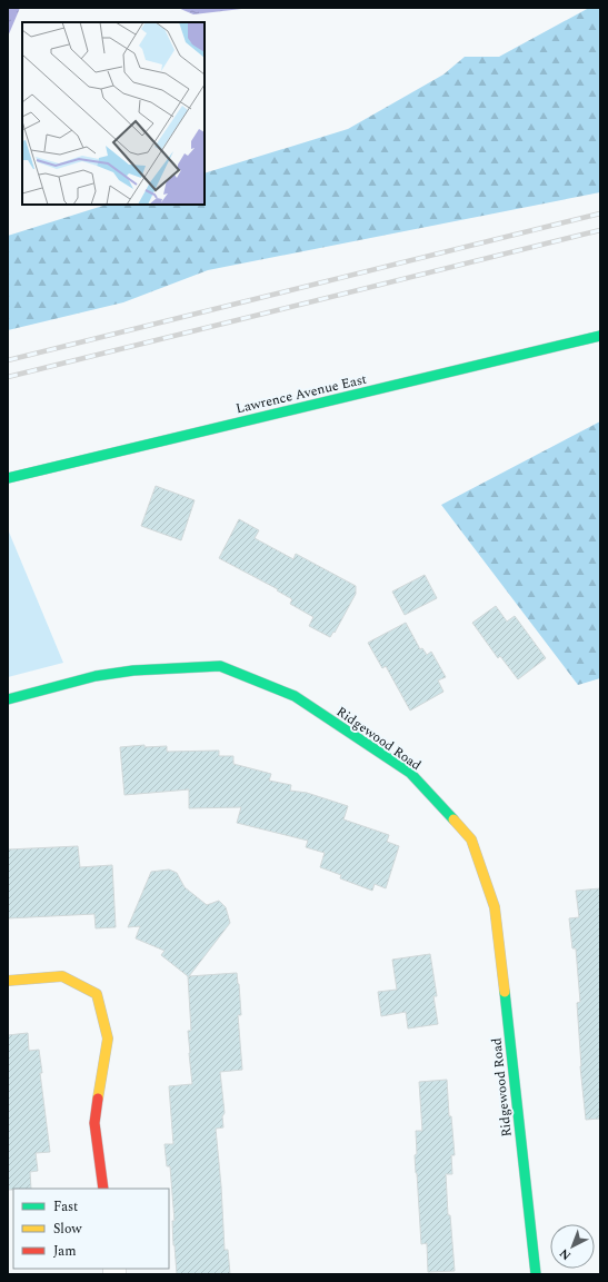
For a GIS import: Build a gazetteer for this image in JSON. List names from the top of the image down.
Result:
{
  "streets": {
    "street": ["Lawrence Avenue East", "Ridgewood Road"]
  },
  "legend": ["Fast", "Slow", "Jam"],
  "north": "bottom left"
}
